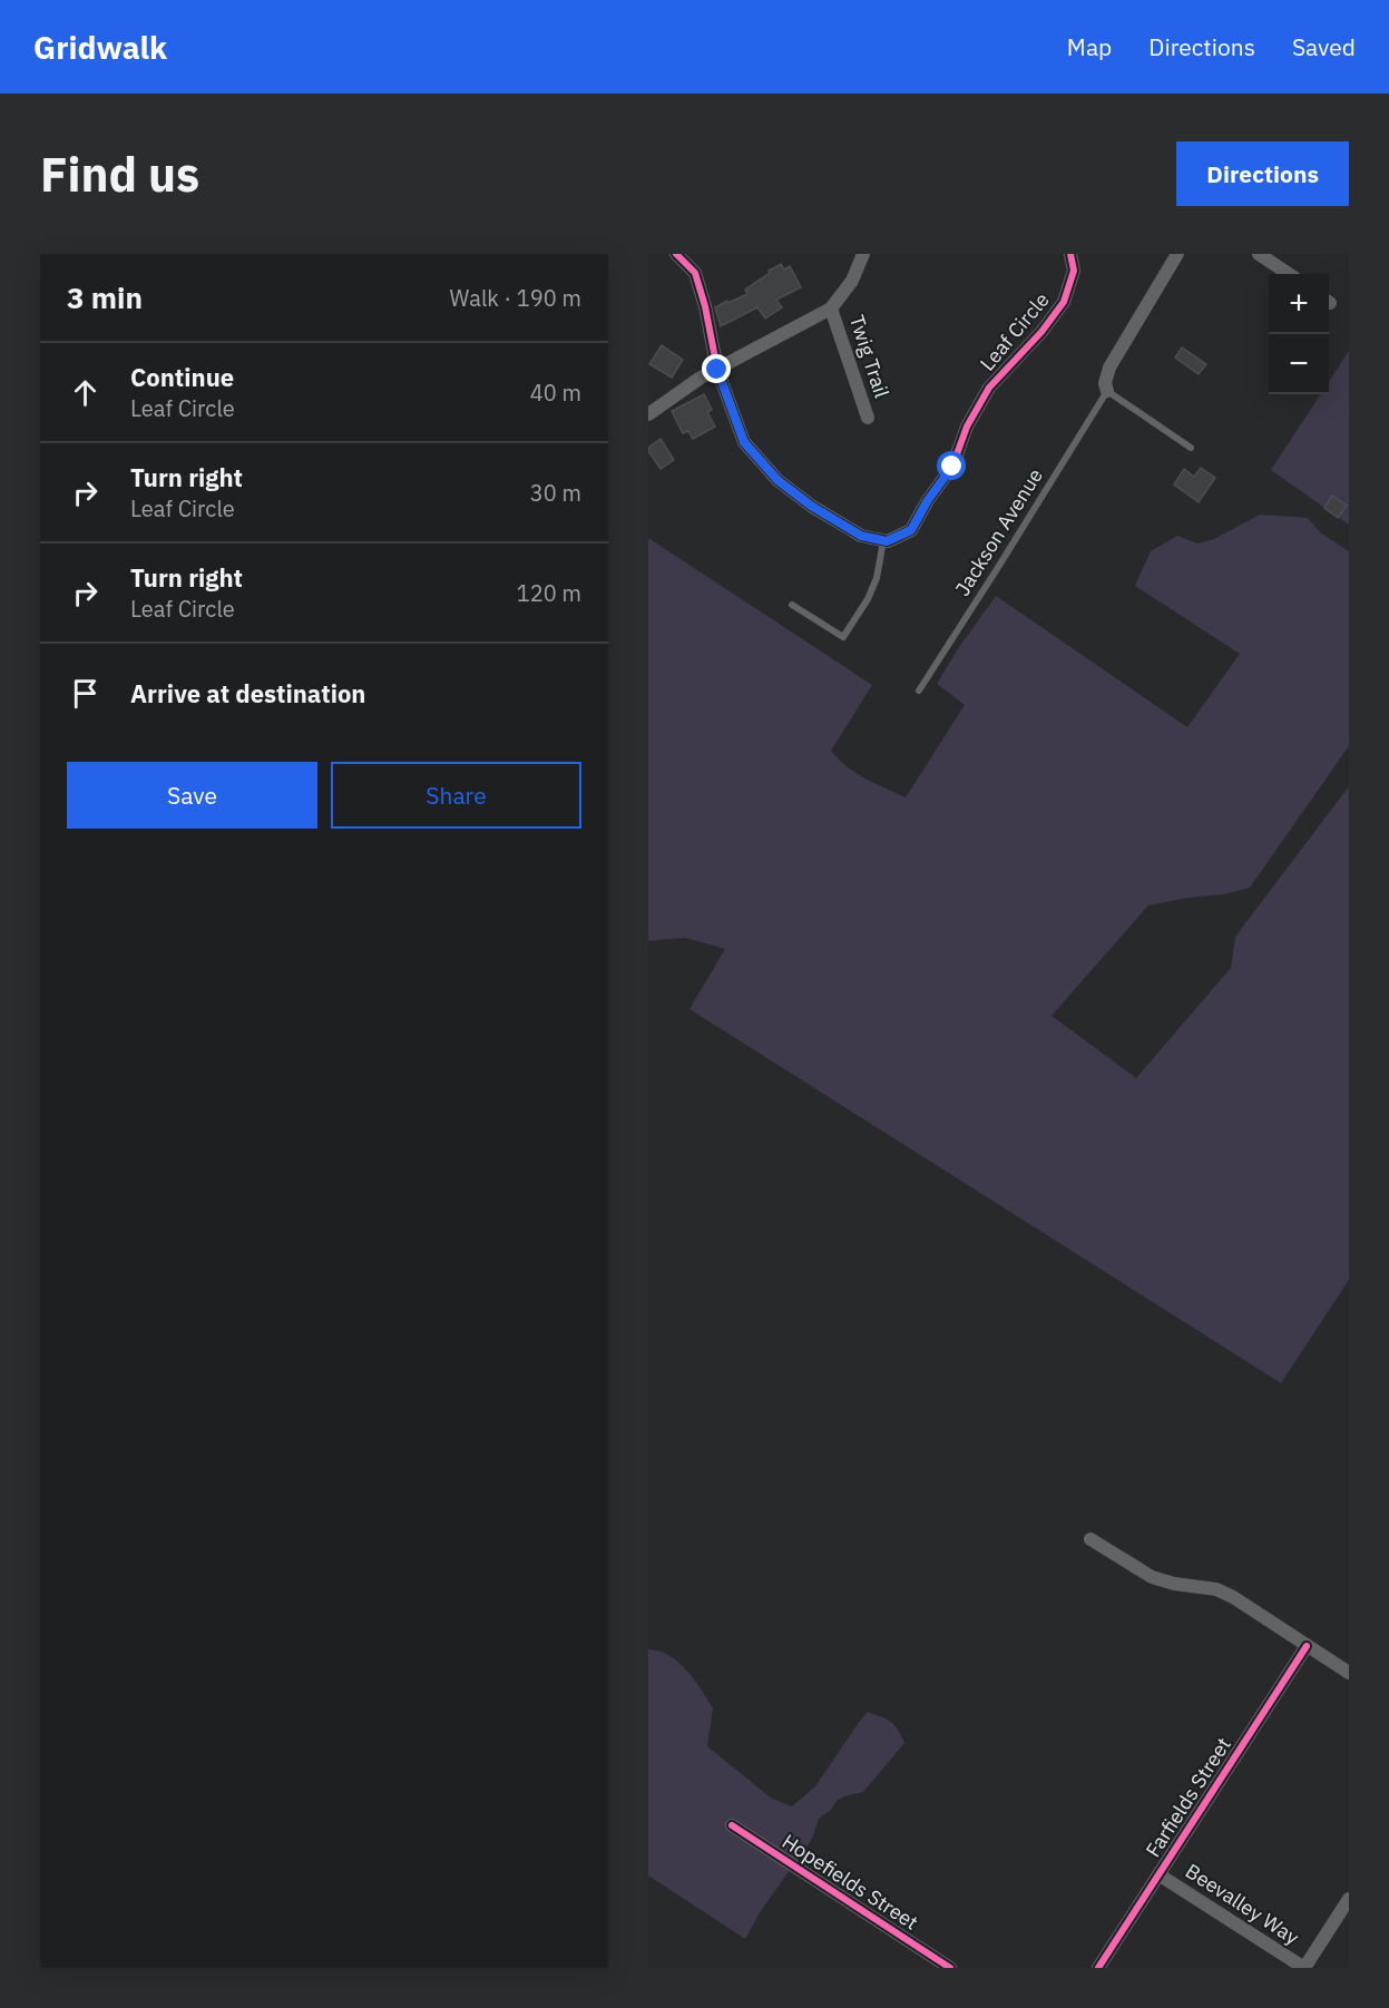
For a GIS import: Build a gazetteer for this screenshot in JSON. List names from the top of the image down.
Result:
{
  "streets": {
    "street": [
      "Leaf Circle",
      "Twig Trail",
      "Farfields Street",
      "Hopefields Street",
      "Beevalley Way"
    ],
    "lane": ["Jackson Avenue"]
  },
  "crossings": [
    ["Farfields Street", "Beevalley Way"]
  ],
  "page": {
    "header": "Gridwalk",
    "nav": ["Map", "Directions", "Saved"],
    "buttons": [
      "Directions",
      ["Save", "Share"]
    ],
    "title": "Find us",
    "heading": ["3 min", "Walk · 190 m"],
    "map_buttons": ["+", "−"],
    "list": [
      ["Continue", "Leaf Circle", "40 m"],
      ["Turn right", "Leaf Circle", "30 m"],
      ["Turn right", "Leaf Circle", "120 m"],
      "Arrive at destination"
    ]
  }
}
